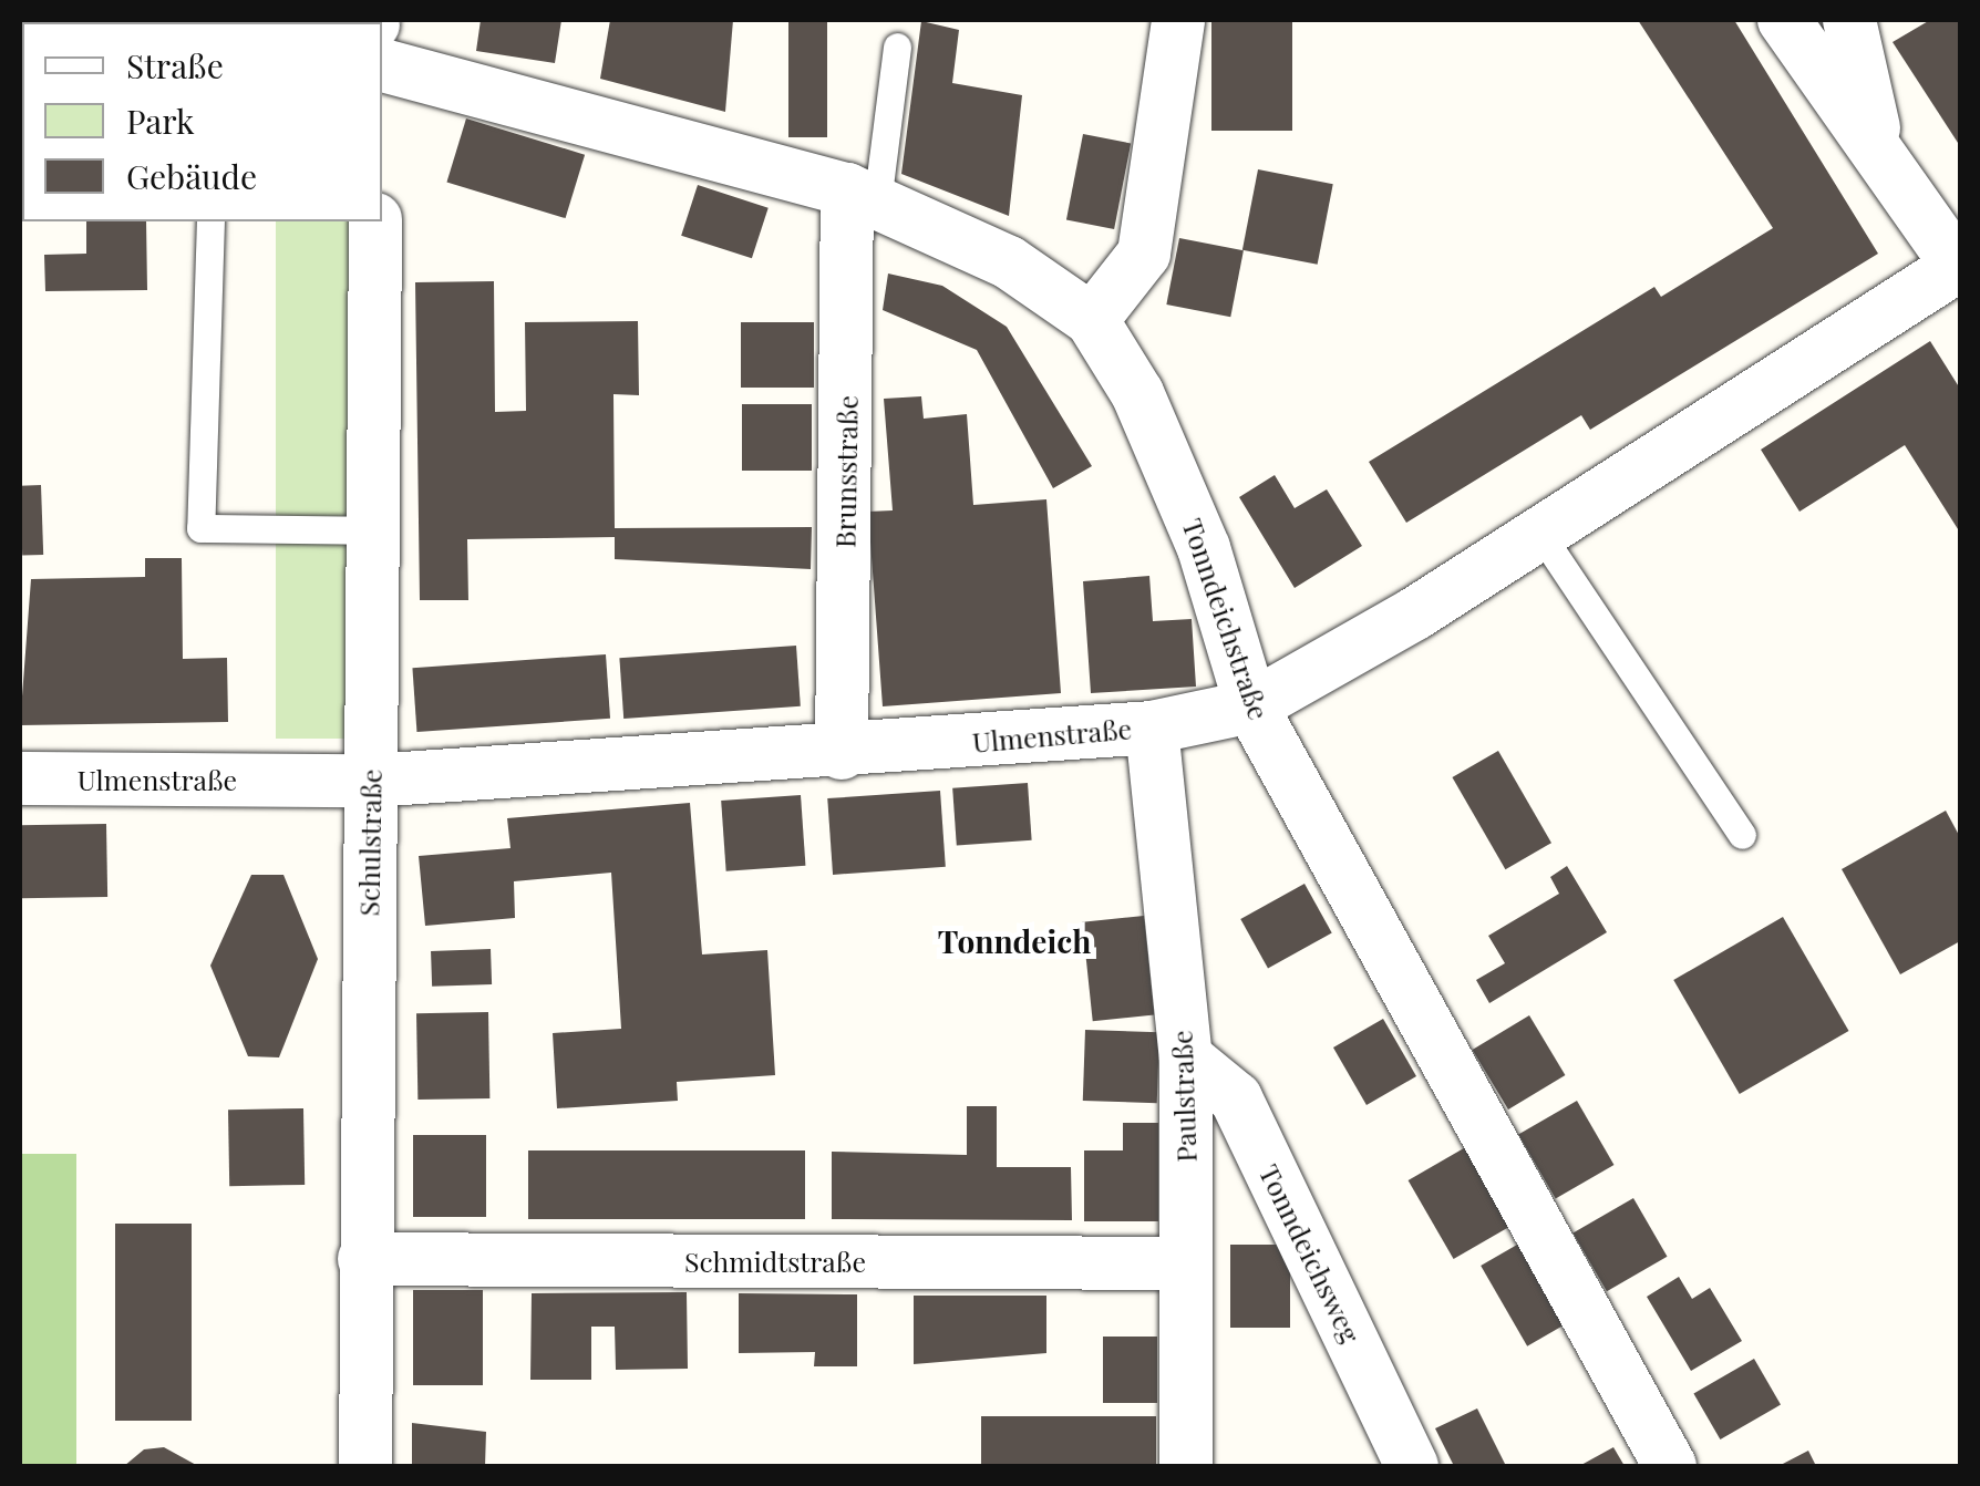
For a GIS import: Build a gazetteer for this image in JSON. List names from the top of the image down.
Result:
{
  "streets": {
    "street": [
      "Brunsstraße",
      "Tonndeichstraße",
      "Ulmenstraße",
      "Schulstraße",
      "Paulstraße",
      "Tonndeichsweg",
      "Schmidtstraße"
    ]
  },
  "crossings": [
    ["Brunsstraße", "Tonndeichstraße"],
    ["Brunsstraße", "Ulmenstraße"],
    ["Tonndeichstraße", "Ulmenstraße"],
    ["Ulmenstraße", "Schulstraße"],
    ["Ulmenstraße", "Paulstraße"],
    ["Schulstraße", "Schmidtstraße"],
    ["Paulstraße", "Tonndeichsweg"],
    ["Paulstraße", "Schmidtstraße"]
  ],
  "districts": ["Tonndeich"],
  "legend": ["Straße", "Park", "Gebäude"]
}
